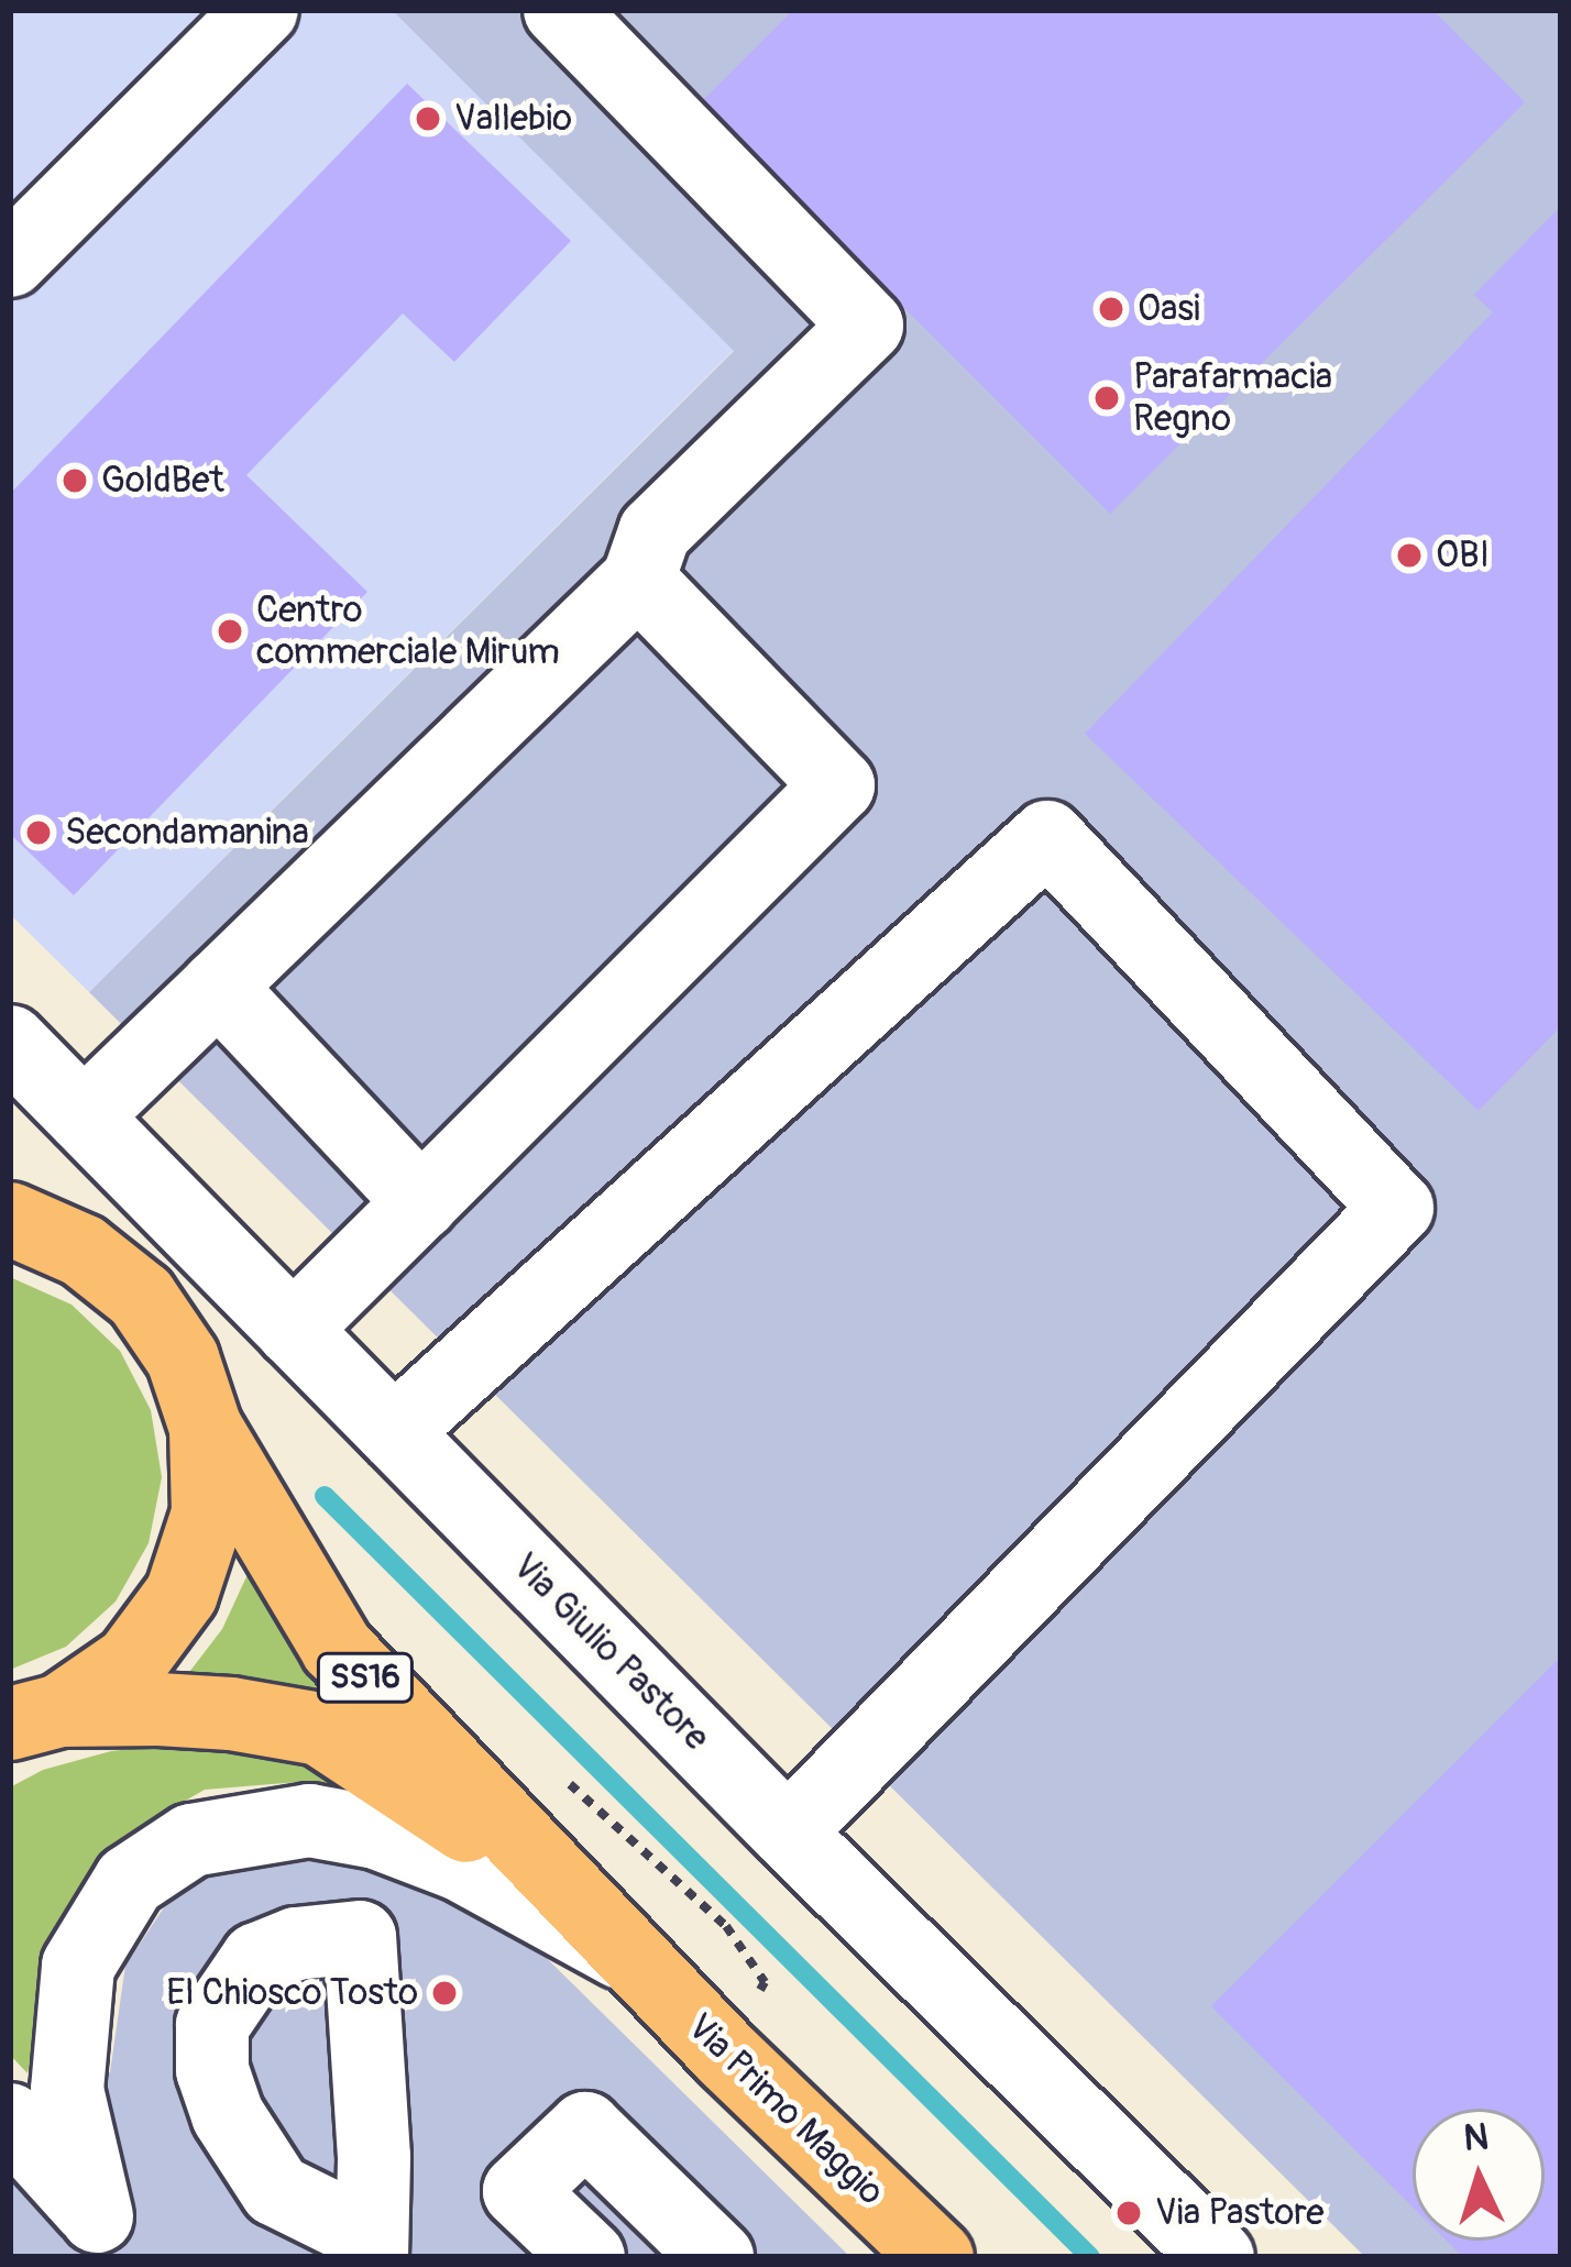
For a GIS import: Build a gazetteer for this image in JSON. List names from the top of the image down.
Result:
{
  "streets": {
    "main road": ["SS16", "Via Primo Maggio"],
    "street": ["Via Giulio Pastore"]
  },
  "places": [
    "Vallebio",
    "Oasi",
    "Parafarmacia Regno",
    "GoldBet",
    "OBI",
    "Centro commerciale Mirum",
    "Secondamanina",
    "El Chiosco Tosto",
    "Via Pastore"
  ],
  "north": "top"
}
